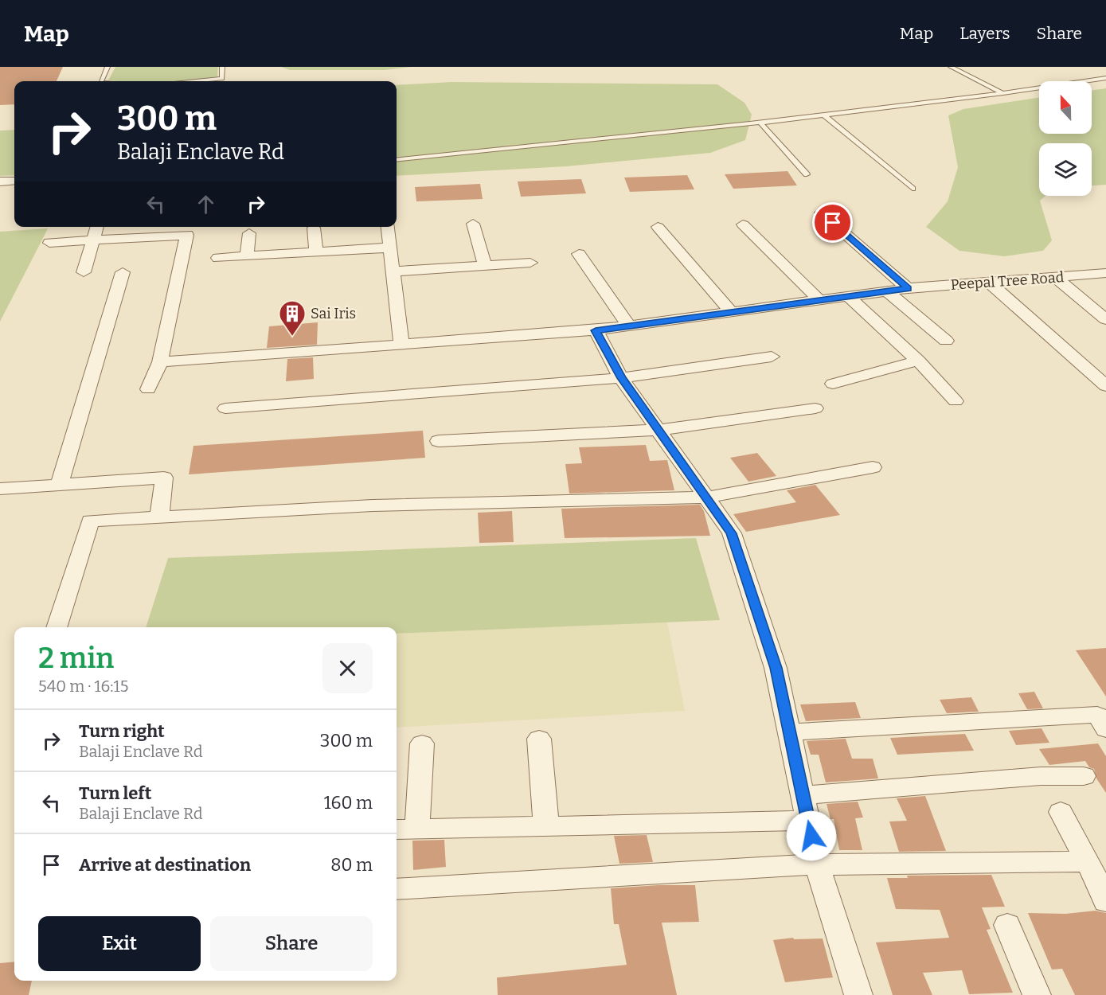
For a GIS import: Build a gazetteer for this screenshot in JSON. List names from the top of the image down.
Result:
{
  "streets": {
    "street": ["Peepal Tree Road"]
  },
  "places": {
    "building": ["Sai Iris"]
  },
  "north": "top",
  "page": {
    "header": "Map",
    "nav": ["Map", "Layers", "Share"],
    "turn": ["300 m", "Balaji Enclave Rd"],
    "heading": ["2 min", "540 m · 16:15"],
    "list": [
      {
        "name": "Turn right",
        "note": "Balaji Enclave Rd",
        "value": "300 m"
      },
      {
        "name": "Turn left",
        "note": "Balaji Enclave Rd",
        "value": "160 m"
      },
      {
        "name": "Arrive at destination",
        "value": "80 m"
      }
    ],
    "buttons": ["Exit", "Share"]
  }
}
